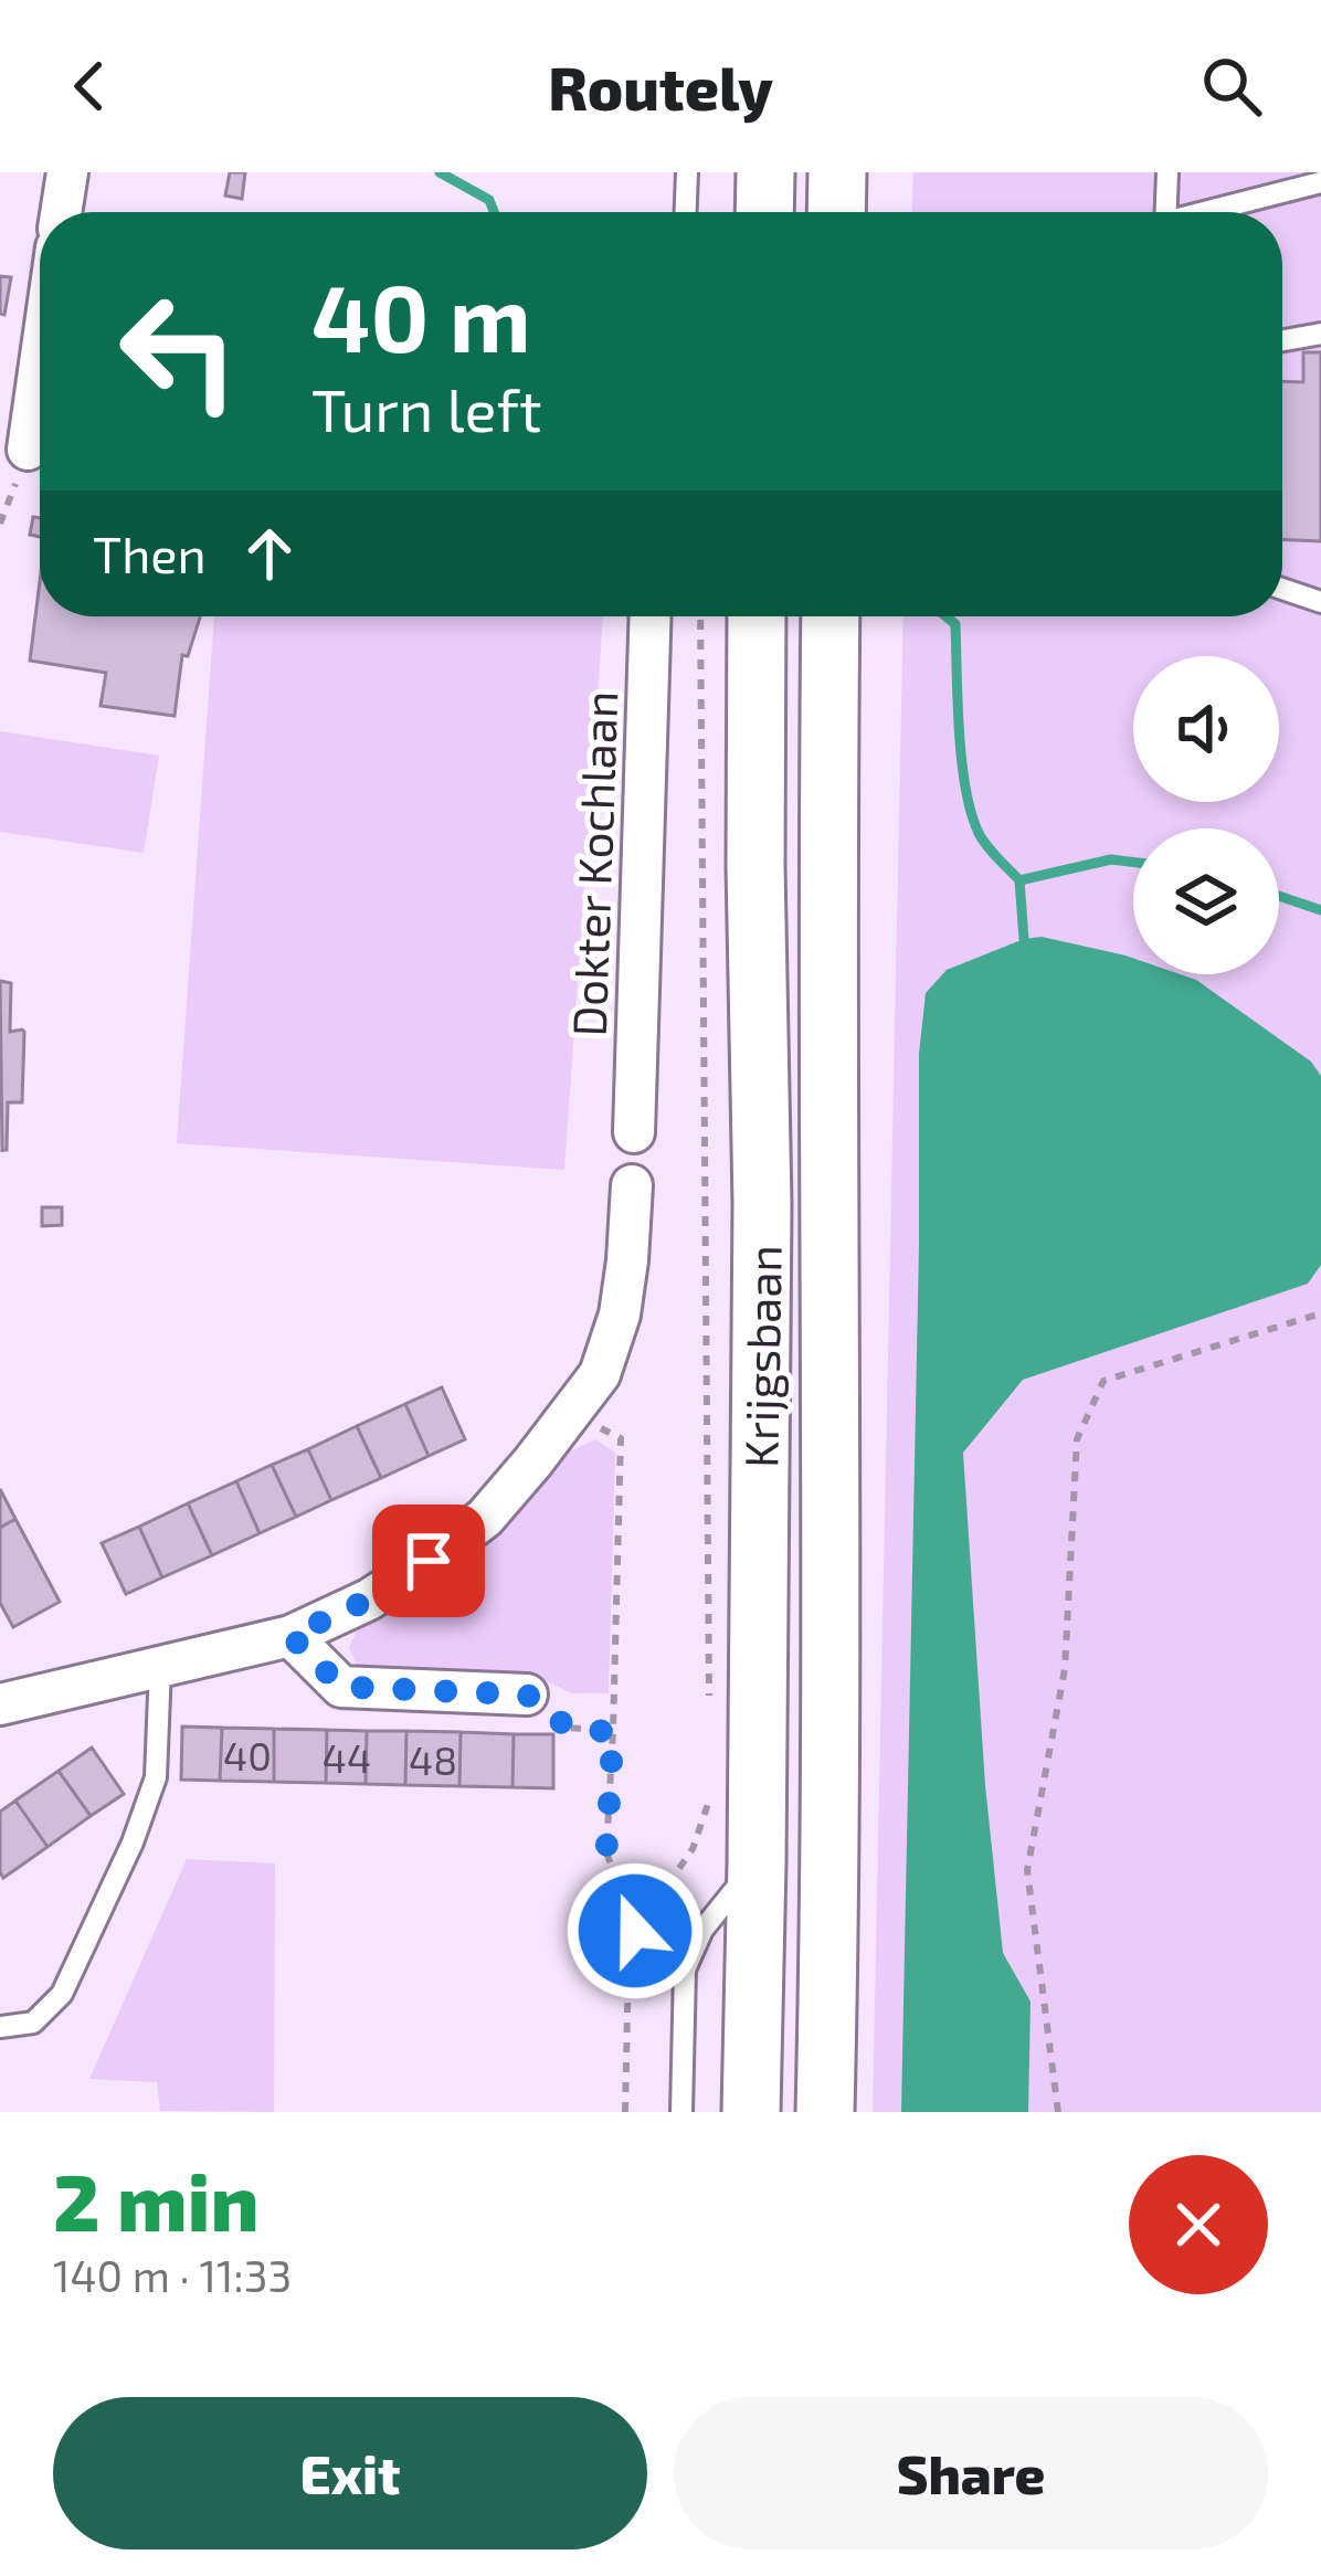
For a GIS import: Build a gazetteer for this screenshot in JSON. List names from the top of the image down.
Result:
{
  "streets": {
    "main road": ["Krijgsbaan"],
    "street": ["Dokter Kochlaan"]
  },
  "house_numbers": ["40", "44", "48"],
  "page": {
    "header": "Routely",
    "turn": ["40 m", "Turn left"],
    "then": "Then",
    "heading": ["2 min", "140 m · 11:33"],
    "buttons": ["Exit", "Share"]
  }
}
